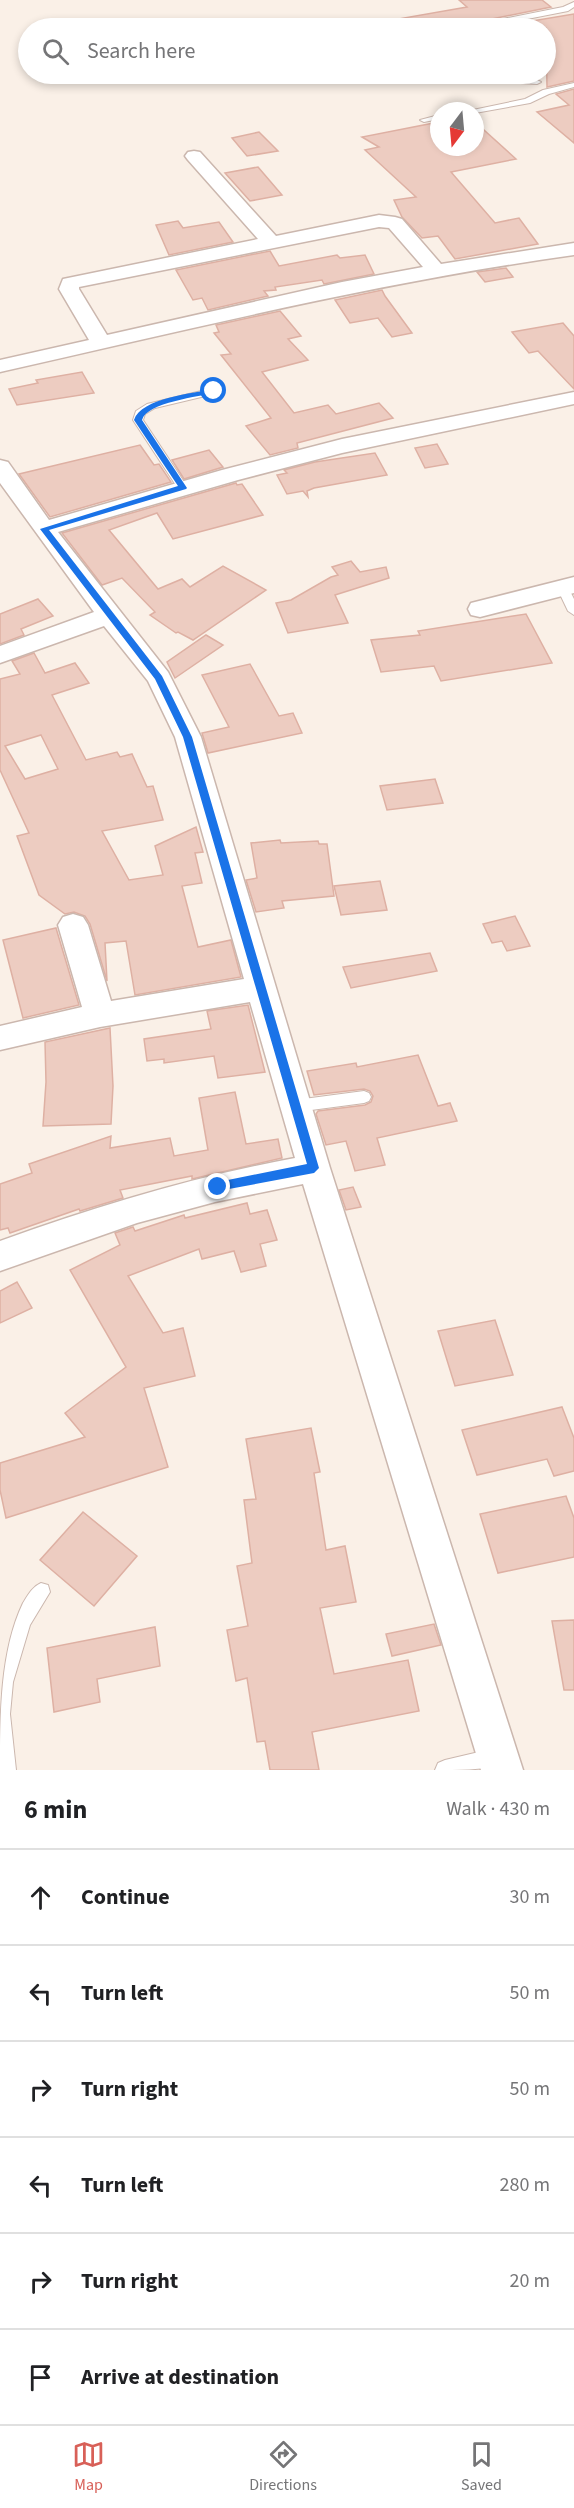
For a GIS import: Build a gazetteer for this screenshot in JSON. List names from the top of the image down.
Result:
{
  "north": "bottom",
  "page": {
    "search": "Search here",
    "heading": ["6 min", "Walk · 430 m"],
    "list": [
      ["Continue", "30 m"],
      ["Turn left", "50 m"],
      ["Turn right", "50 m"],
      ["Turn left", "280 m"],
      ["Turn right", "20 m"],
      "Arrive at destination"
    ],
    "nav": ["Map", "Directions", "Saved"]
  }
}
